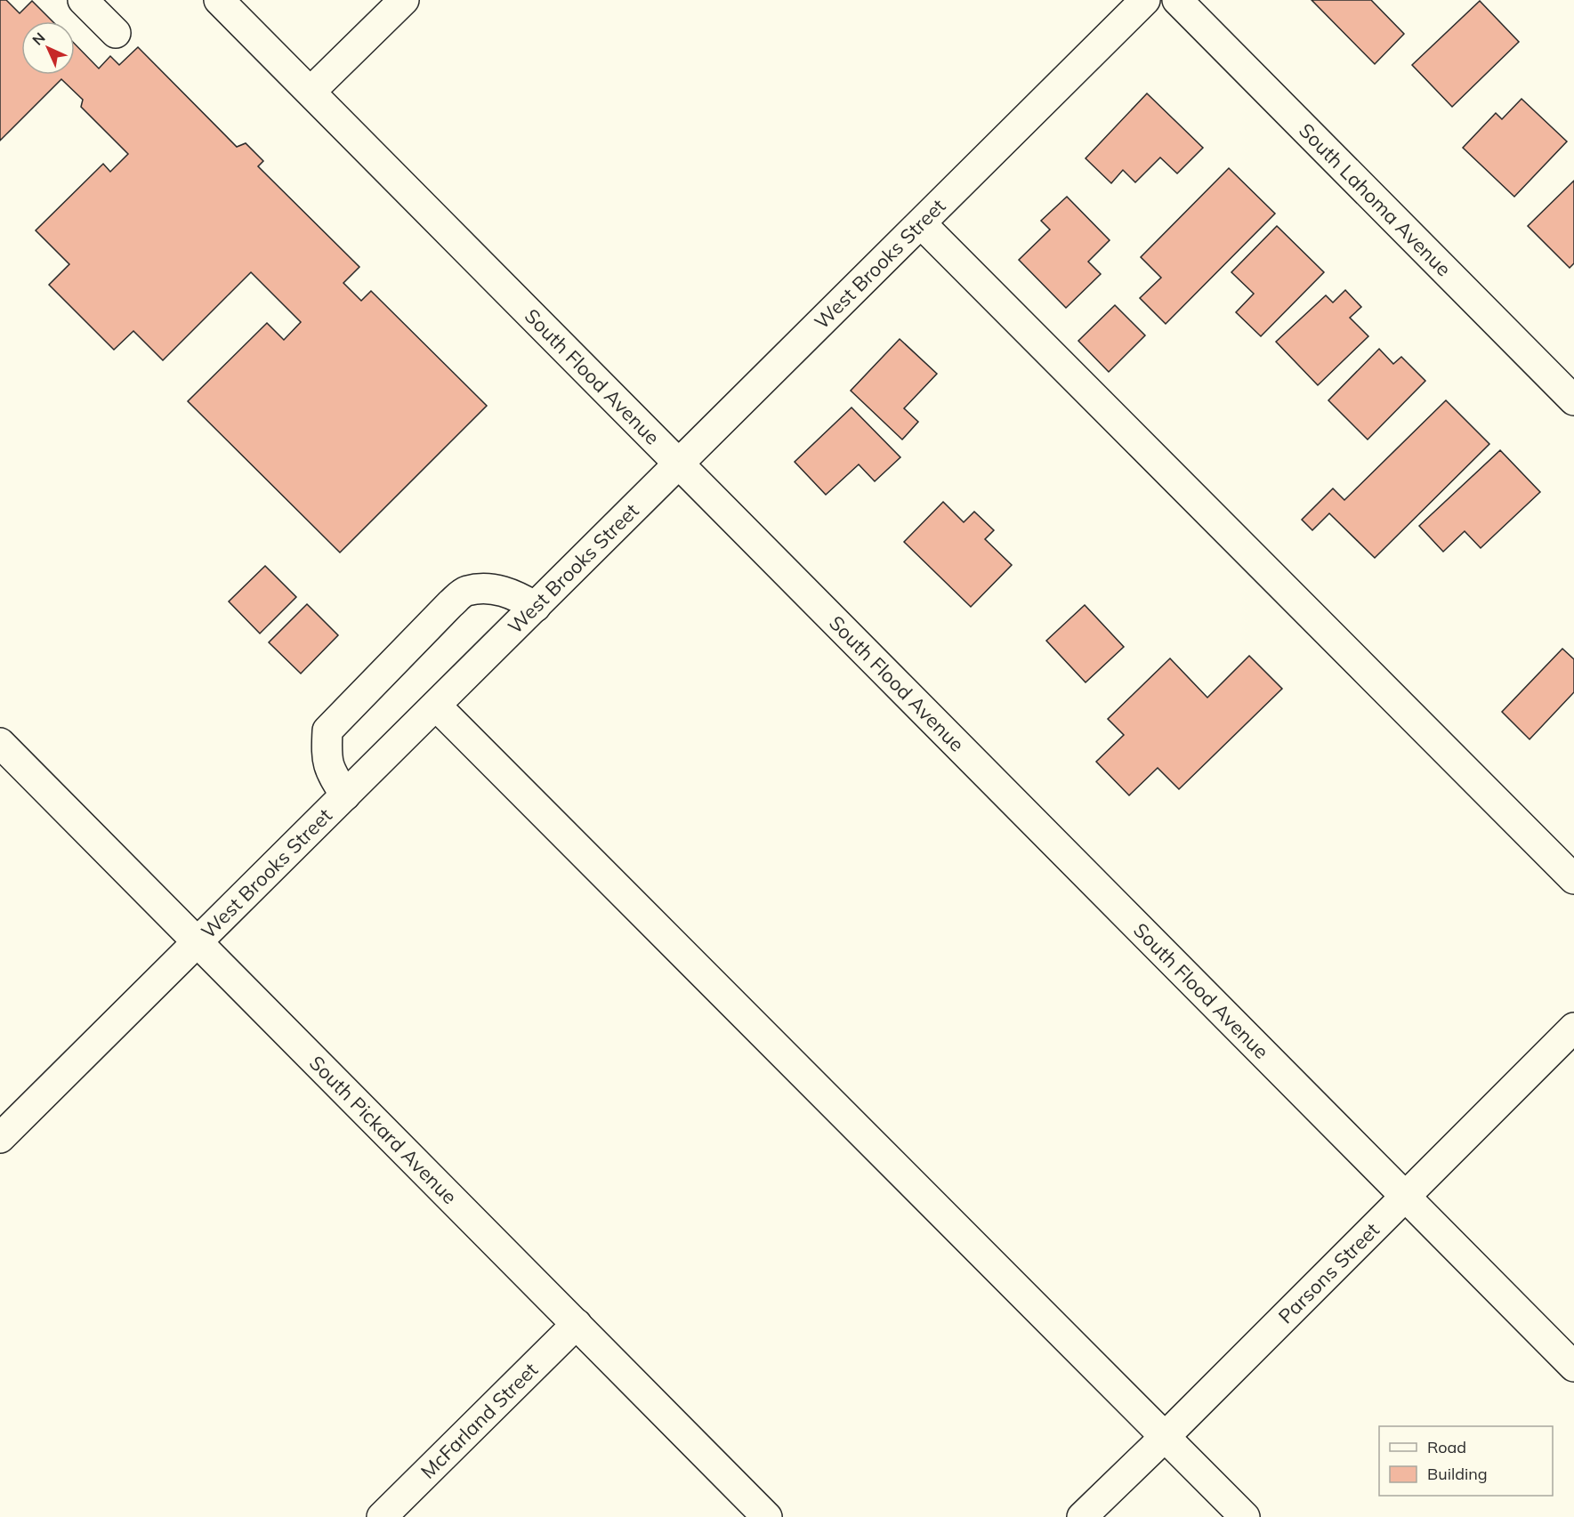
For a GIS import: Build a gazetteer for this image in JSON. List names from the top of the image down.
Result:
{
  "streets": {
    "street": [
      "South Lahoma Avenue",
      "West Brooks Street",
      "South Flood Avenue",
      "South Pickard Avenue",
      "Parsons Street",
      "McFarland Street"
    ]
  },
  "crossings": [
    ["West Brooks Street", "South Flood Avenue"],
    ["West Brooks Street", "South Pickard Avenue"],
    ["South Flood Avenue", "Parsons Street"],
    ["South Pickard Avenue", "McFarland Street"]
  ],
  "legend": ["Road", "Building"],
  "north": "top left"
}
